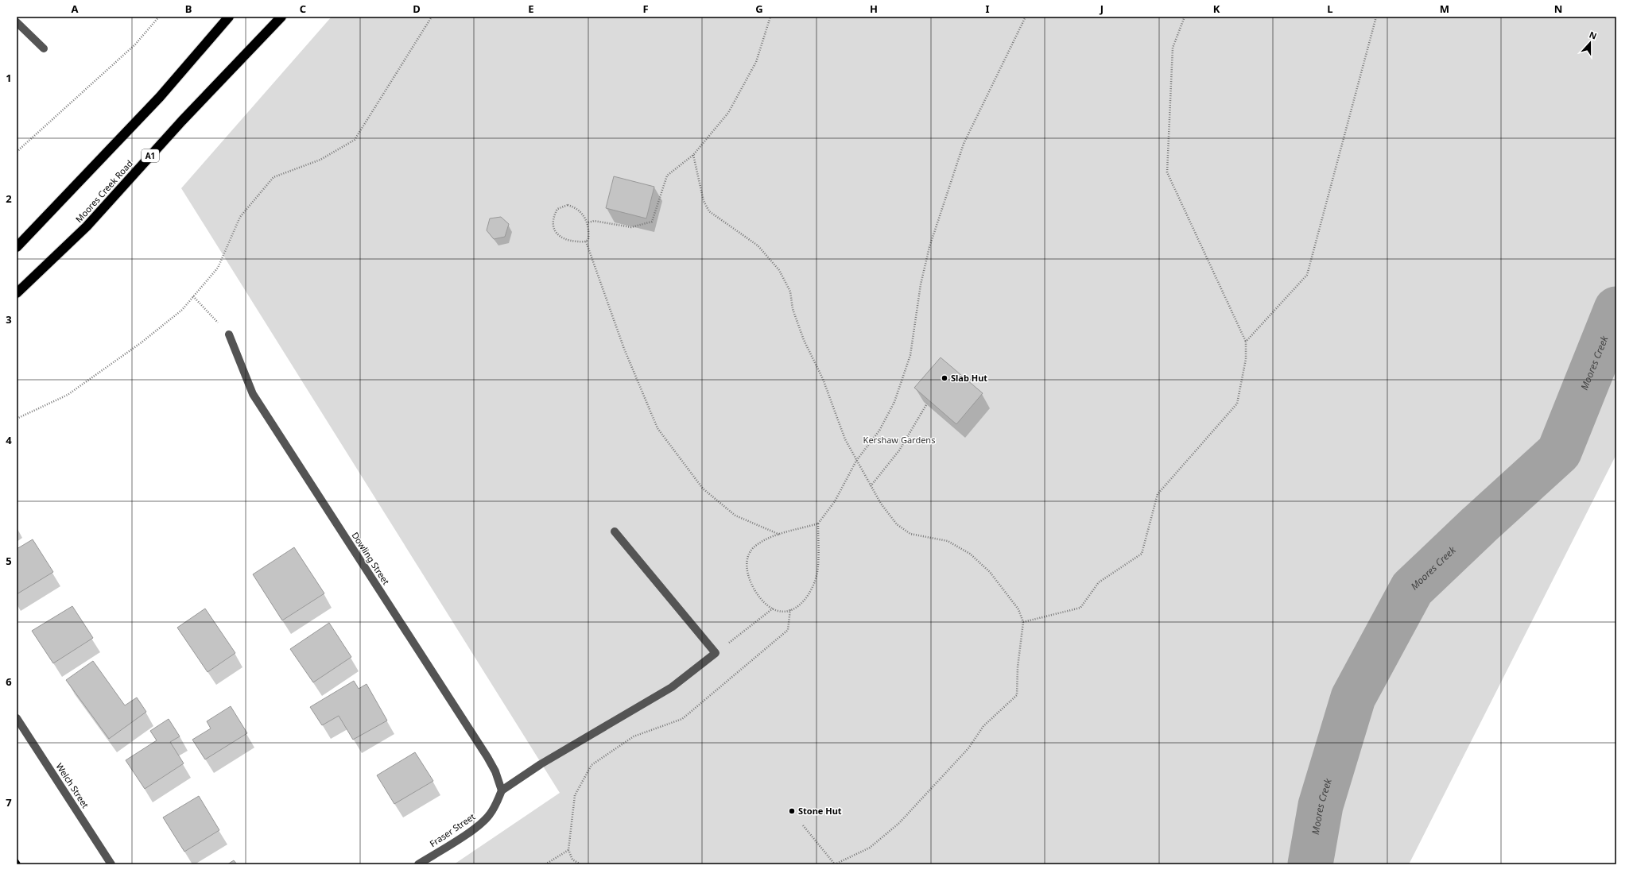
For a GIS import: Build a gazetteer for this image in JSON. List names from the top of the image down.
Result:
{
  "streets": {
    "highway": ["A1", "Moores Creek Road"],
    "street": ["Dowling Street", "Welch Street", "Fraser Street"]
  },
  "crossings": [
    ["Dowling Street", "Fraser Street"]
  ],
  "water": ["Moores Creek"],
  "parks": ["Kershaw Gardens"],
  "places": ["Slab Hut", "Stone Hut"],
  "north": "top",
  "grid": {
    "columns": [
      "A",
      "B",
      "C",
      "D",
      "E",
      "F",
      "G",
      "H",
      "I",
      "J",
      "K",
      "L",
      "M",
      "N"
    ],
    "rows": [
      "1",
      "2",
      "3",
      "4",
      "5",
      "6",
      "7"
    ]
  }
}
